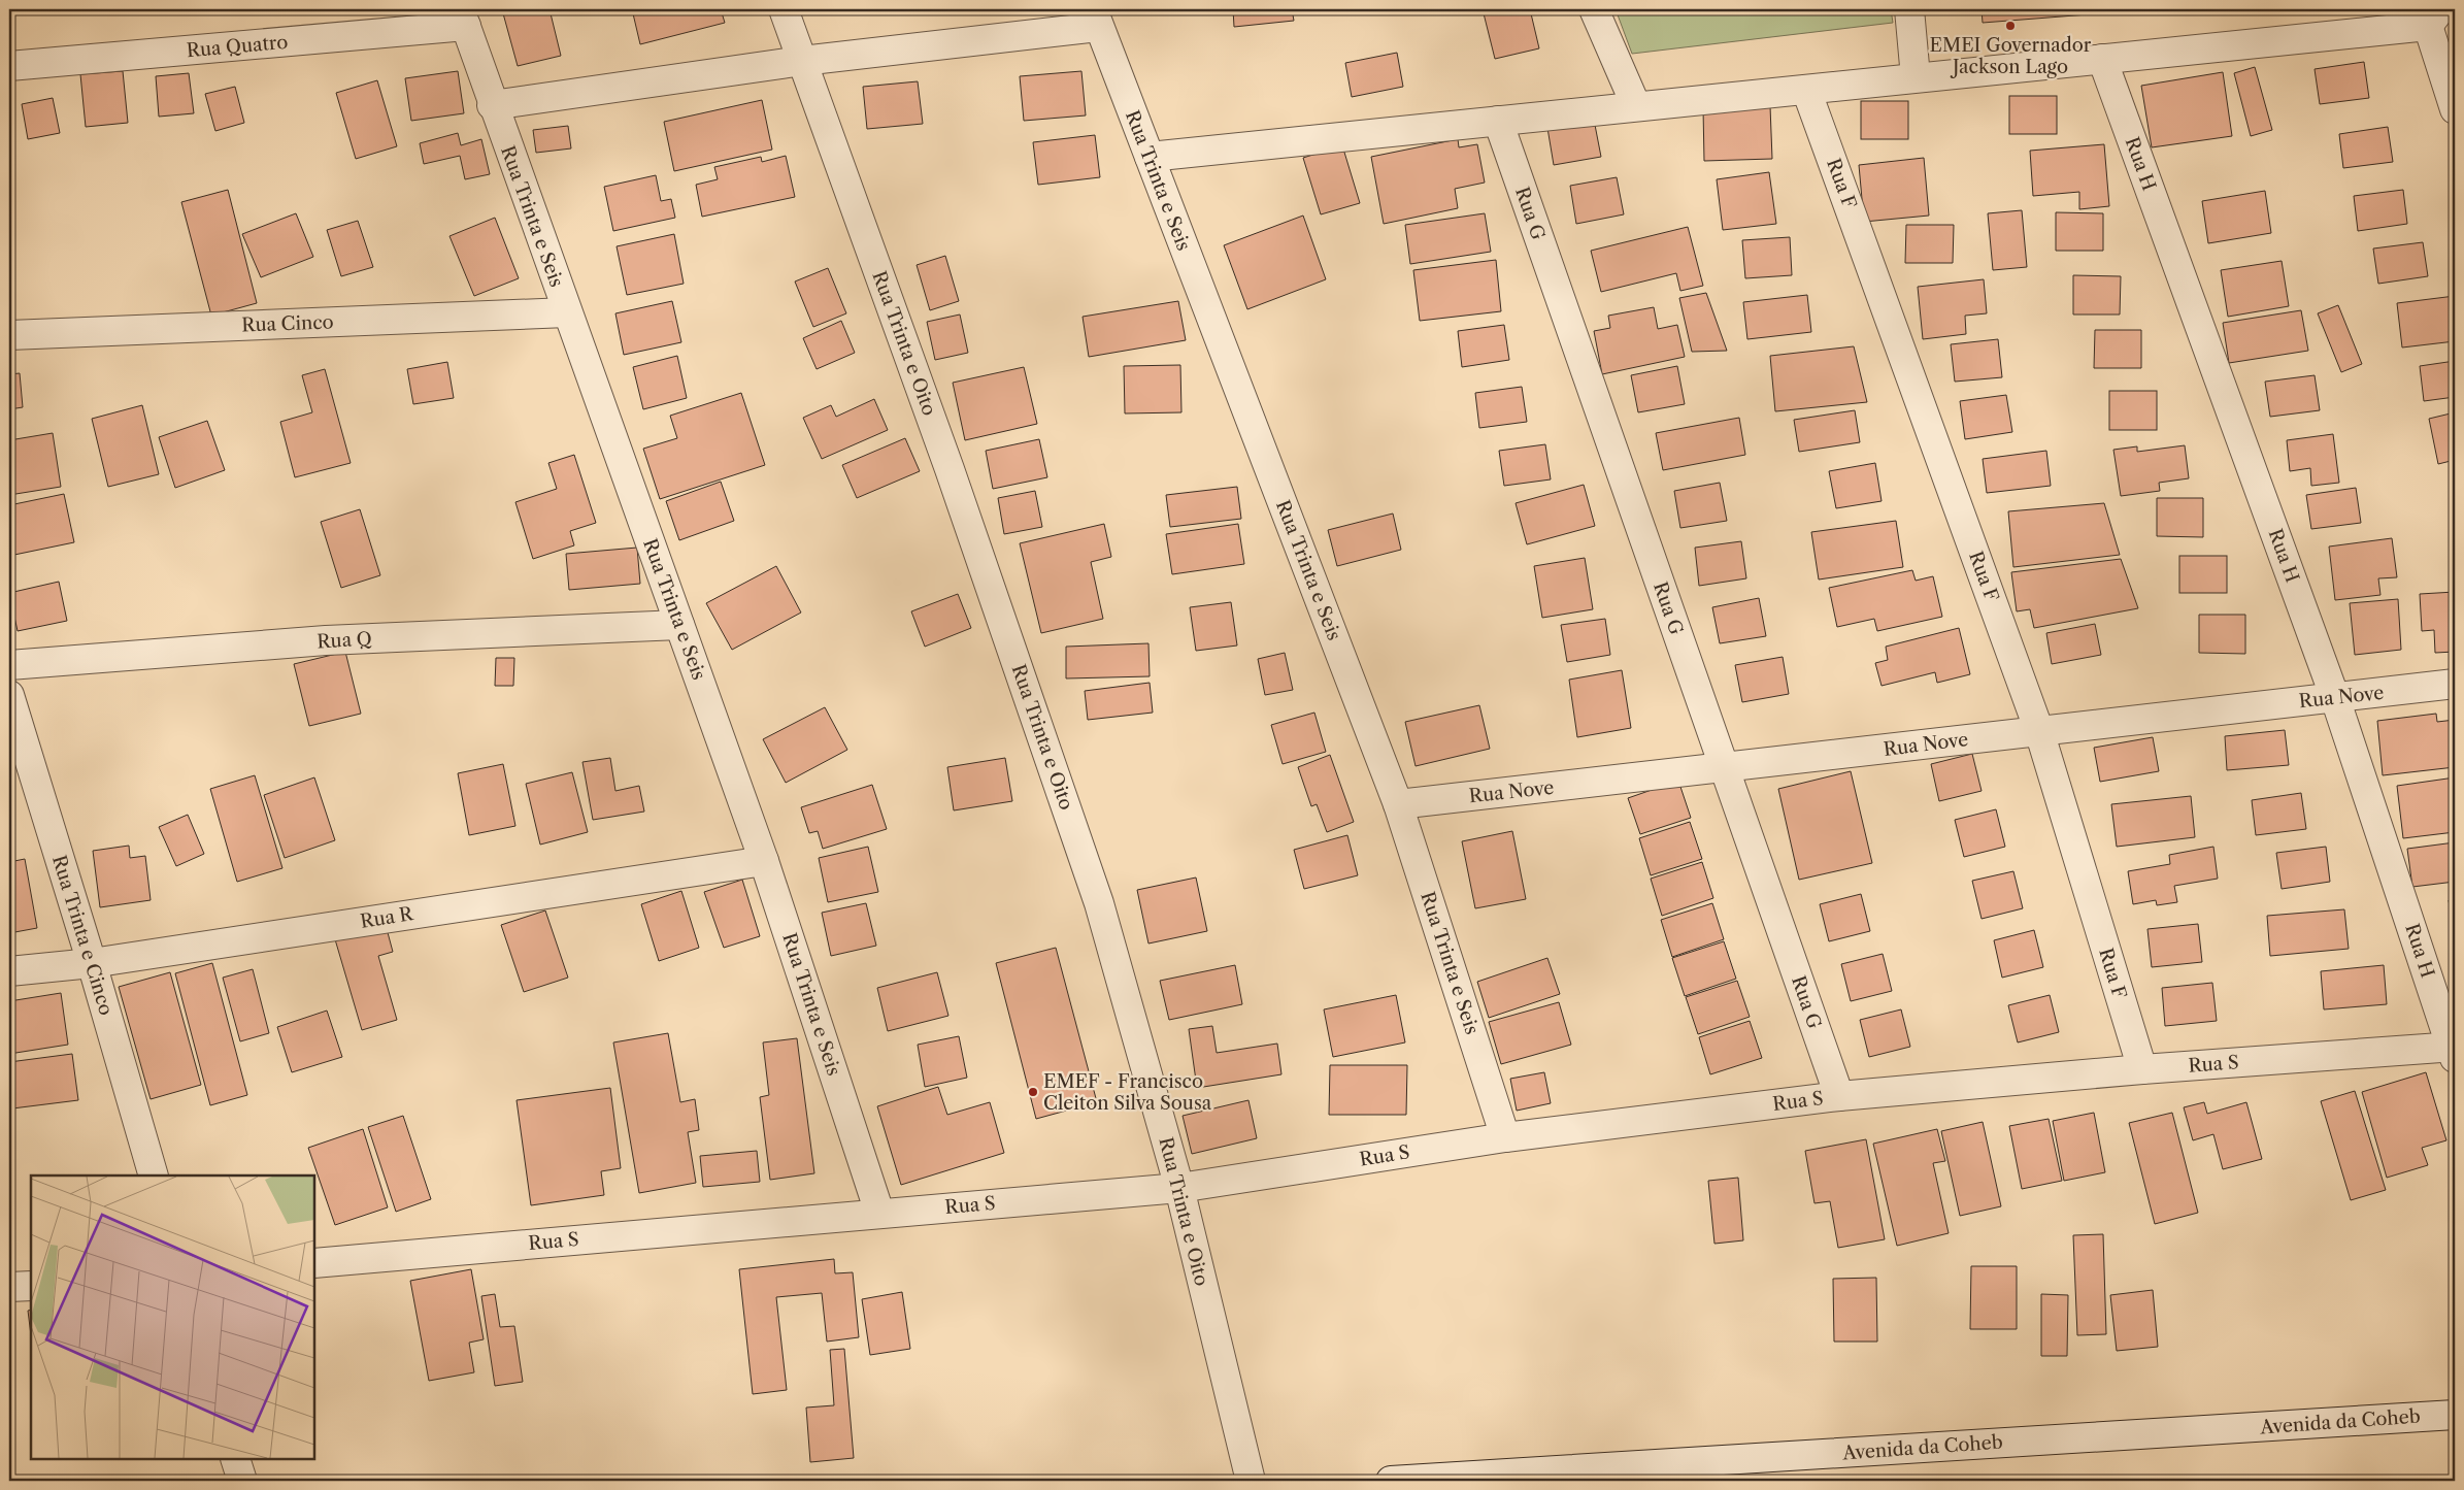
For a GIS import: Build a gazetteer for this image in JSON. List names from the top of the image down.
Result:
{
  "streets": {
    "street": [
      "Rua Quatro",
      "Rua H",
      "Rua Trinta e Seis",
      "Rua F",
      "Rua G",
      "Rua Cinco",
      "Rua Trinta e Oito",
      "Rua Q",
      "Rua Nove",
      "Rua R",
      "Rua Trinta e Cinco",
      "Rua S",
      "Avenida da Coheb"
    ]
  },
  "crossings": [
    ["Rua Quatro", "Rua Trinta e Seis"],
    ["Rua H", "Rua Nove"],
    ["Rua H", "Rua S"],
    ["Rua Trinta e Seis", "Rua Cinco"],
    ["Rua Trinta e Seis", "Rua Q"],
    ["Rua Trinta e Seis", "Rua Nove"],
    ["Rua Trinta e Seis", "Rua R"],
    ["Rua Trinta e Seis", "Rua S"],
    ["Rua F", "Rua Nove"],
    ["Rua F", "Rua S"],
    ["Rua G", "Rua Nove"],
    ["Rua G", "Rua S"],
    ["Rua Trinta e Oito", "Rua S"],
    ["Rua R", "Rua Trinta e Cinco"]
  ],
  "places": ["EMEI Governador Jackson Lago", "EMEF - Francisco Cleiton Silva Sousa"]
}
